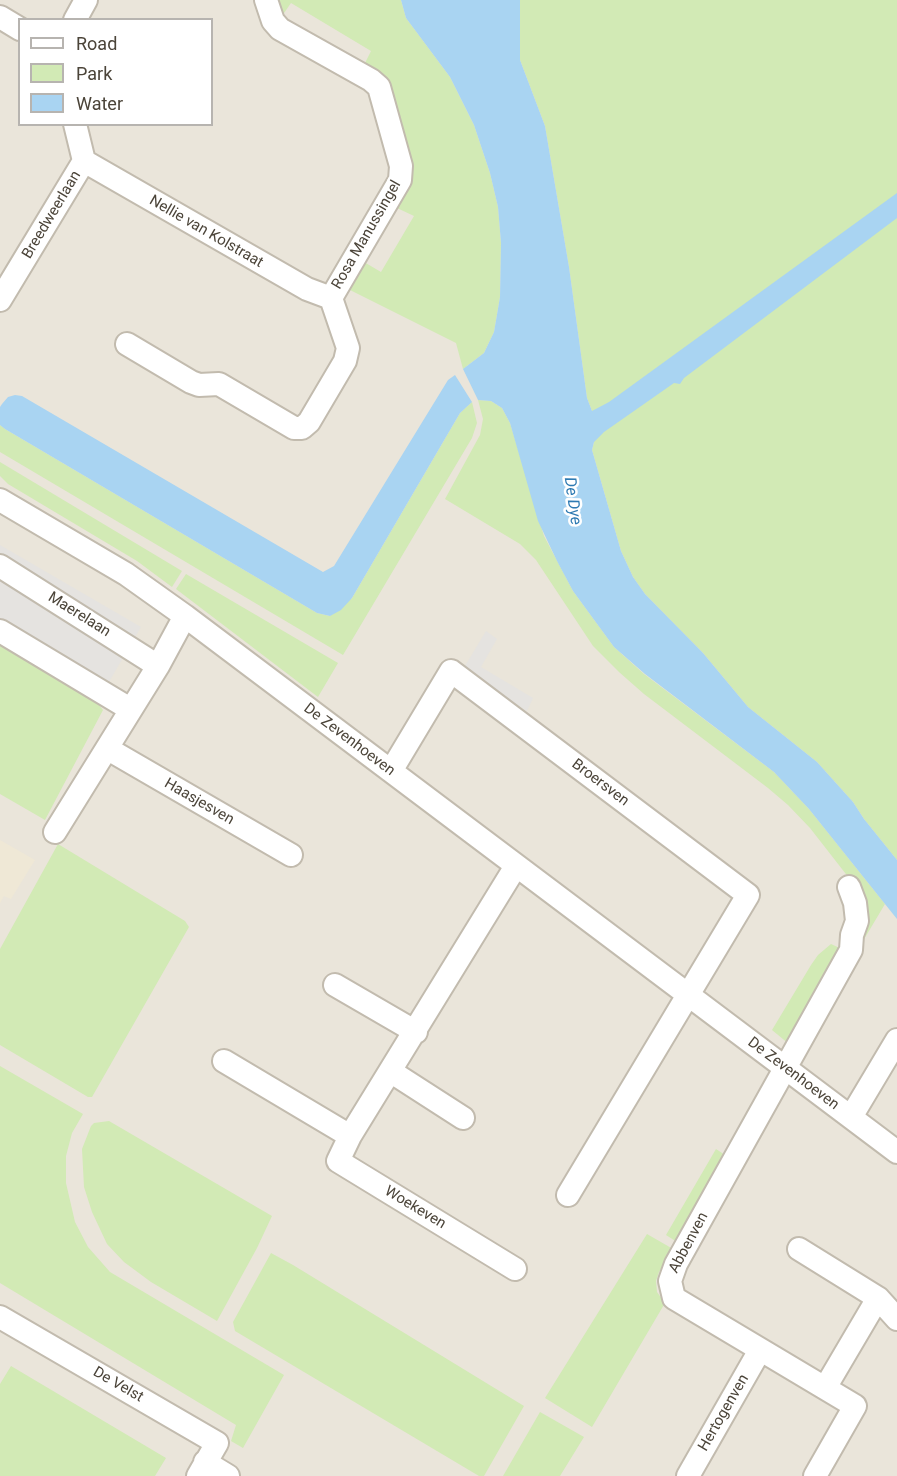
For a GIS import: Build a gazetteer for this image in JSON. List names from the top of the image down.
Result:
{
  "streets": {
    "street": [
      "Breedweerlaan",
      "Nellie van Kolstraat",
      "Rosa Manussingel",
      "Maerelaan",
      "De Zevenhoeven",
      "Broersven",
      "Haasjesven",
      "Woekeven",
      "Abbenven",
      "De Velst",
      "Hertogenven"
    ]
  },
  "crossings": [
    ["Breedweerlaan", "Nellie van Kolstraat"],
    ["Nellie van Kolstraat", "Rosa Manussingel"],
    ["De Zevenhoeven", "Broersven"],
    ["De Zevenhoeven", "Woekeven"],
    ["De Zevenhoeven", "Abbenven"],
    ["Abbenven", "Hertogenven"]
  ],
  "water": ["De Dye"],
  "legend": ["Road", "Park", "Water"]
}
